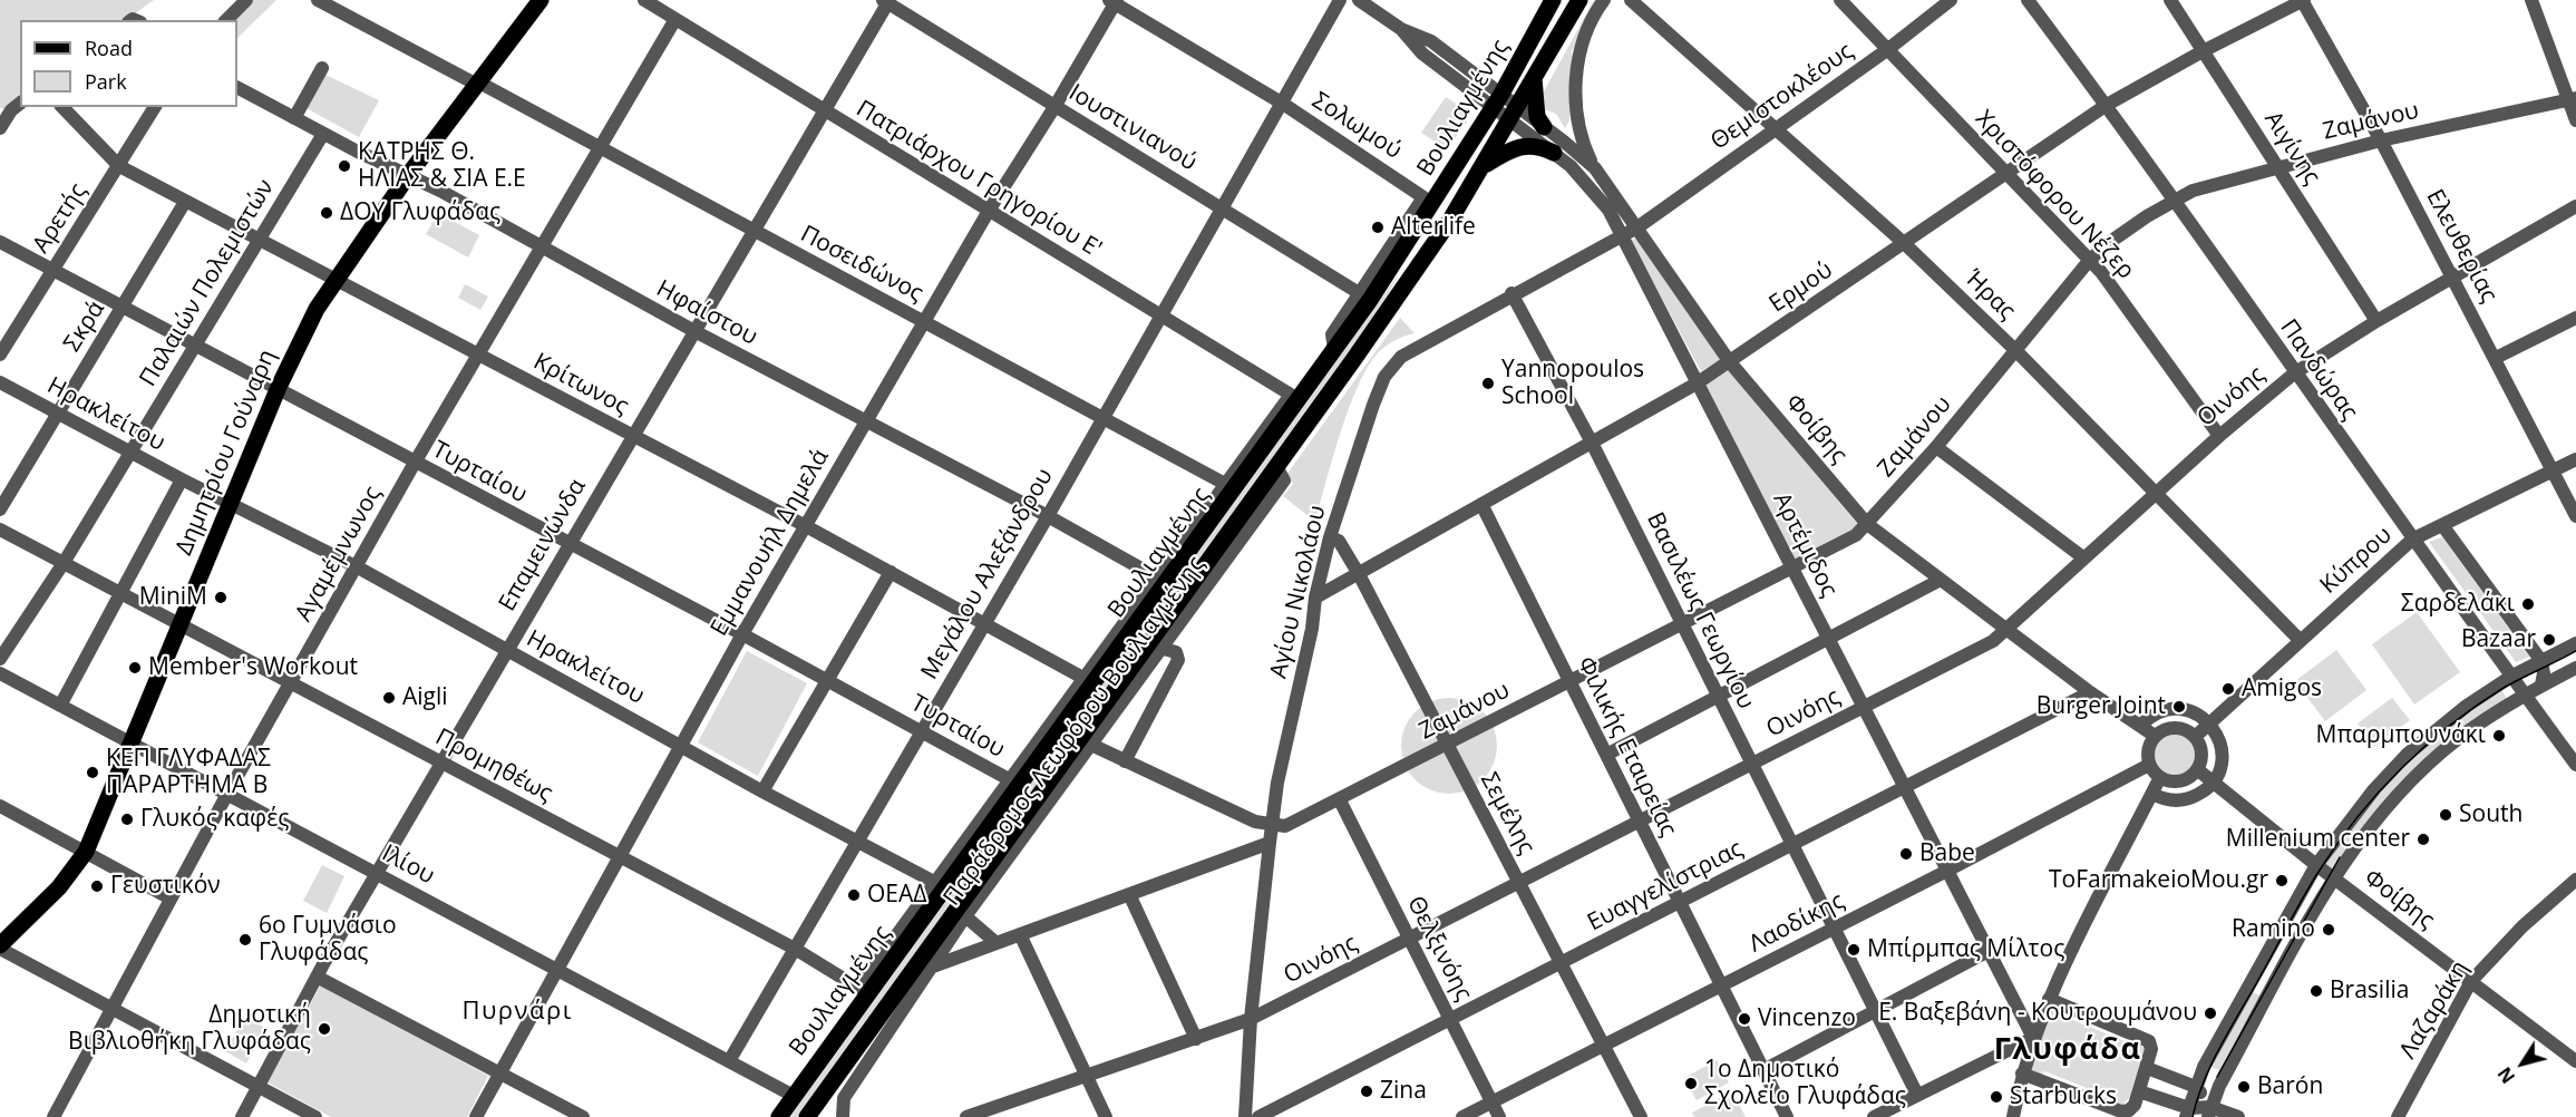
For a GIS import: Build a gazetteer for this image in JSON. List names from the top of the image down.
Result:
{
  "streets": {
    "main road": ["Βουλιαγμένης", "Δημητρίου Γούναρη"],
    "street": [
      "Θεμιστοκλέους",
      "Ζαμάνου",
      "Σολωμού",
      "Ιουστινιανού",
      "Αιγίνης",
      "Πατριάρχου Γρηγορίου E'",
      "Χριστόφορου Νέζερ",
      "Αρετής",
      "Ελευθερίας",
      "Ποσειδώνος",
      "Παλαιών Πολεμιστών",
      "Ερμού",
      "Ήρας",
      "Ηφαίστου",
      "Σκρά",
      "Πανδώρας",
      "Κρίτωνος",
      "Οινόης",
      "Ηρακλείτου",
      "Φοίβης",
      "Τυρταίου",
      "Εμμανουήλ Δημελά",
      "Επαμεινώνδα",
      "Αρτέμιδος",
      "Αγαμέμνωνος",
      "Κύπρου",
      "Μεγάλου Αλεξάνδρου",
      "Αγίου Νικολάου",
      "Βασιλέως Γεωργίου",
      "Παράδρομος Λεωφόρου Βουλιαγμένης",
      "Φιλικής Εταιρείας",
      "Προμηθέως",
      "Σεμέλης",
      "Ιλίου",
      "Ευαγγελίστριας",
      "Λαοδίκης",
      "Θελξινόης",
      "Λαζαράκη"
    ]
  },
  "crossings": [
    ["Θεμιστοκλέους", "Χριστόφορου Νέζερ"],
    ["Θεμιστοκλέους", "Ήρας"],
    ["Θεμιστοκλέους", "Φοίβης"],
    ["Θεμιστοκλέους", "Αγίου Νικολάου"],
    ["Βουλιαγμένης", "Σολωμού"],
    ["Βουλιαγμένης", "Κρίτωνος"],
    ["Βουλιαγμένης", "Φοίβης"],
    ["Βουλιαγμένης", "Αρτέμιδος"],
    ["Βουλιαγμένης", "Παράδρομος Λεωφόρου Βουλιαγμένης"],
    ["Βουλιαγμένης", "Ιλίου"],
    ["Ζαμάνου", "Αιγίνης"],
    ["Ζαμάνου", "Χριστόφορου Νέζερ"],
    ["Ζαμάνου", "Ελευθερίας"],
    ["Ζαμάνου", "Ήρας"],
    ["Ζαμάνου", "Πανδώρας"],
    ["Ζαμάνου", "Φοίβης"],
    ["Ζαμάνου", "Αρτέμιδος"],
    ["Ζαμάνου", "Αγίου Νικολάου"],
    ["Ζαμάνου", "Βασιλέως Γεωργίου"],
    ["Ζαμάνου", "Φιλικής Εταιρείας"],
    ["Ζαμάνου", "Σεμέλης"],
    ["Ζαμάνου", "Θελξινόης"],
    ["Σολωμού", "Ιουστινιανού"],
    ["Σολωμού", "Εμμανουήλ Δημελά"],
    ["Σολωμού", "Μεγάλου Αλεξάνδρου"],
    ["Ιουστινιανού", "Εμμανουήλ Δημελά"],
    ["Ιουστινιανού", "Επαμεινώνδα"],
    ["Ιουστινιανού", "Μεγάλου Αλεξάνδρου"],
    ["Αιγίνης", "Ερμού"],
    ["Αιγίνης", "Οινόης"],
    ["Πατριάρχου Γρηγορίου E'", "Ποσειδώνος"],
    ["Πατριάρχου Γρηγορίου E'", "Εμμανουήλ Δημελά"],
    ["Πατριάρχου Γρηγορίου E'", "Επαμεινώνδα"],
    ["Πατριάρχου Γρηγορίου E'", "Αγαμέμνωνος"],
    ["Πατριάρχου Γρηγορίου E'", "Μεγάλου Αλεξάνδρου"],
    ["Χριστόφορου Νέζερ", "Ερμού"],
    ["Χριστόφορου Νέζερ", "Οινόης"],
    ["Αρετής", "Κρίτωνος"],
    ["Αρετής", "Τυρταίου"],
    ["Ελευθερίας", "Ερμού"],
    ["Ελευθερίας", "Οινόης"],
    ["Ελευθερίας", "Κύπρου"],
    ["Ποσειδώνος", "Δημητρίου Γούναρη"],
    ["Ποσειδώνος", "Εμμανουήλ Δημελά"],
    ["Ποσειδώνος", "Επαμεινώνδα"],
    ["Ποσειδώνος", "Αγαμέμνωνος"],
    ["Ποσειδώνος", "Μεγάλου Αλεξάνδρου"],
    ["Παλαιών Πολεμιστών", "Ηφαίστου"],
    ["Παλαιών Πολεμιστών", "Κρίτωνος"],
    ["Παλαιών Πολεμιστών", "Ηρακλείτου"],
    ["Παλαιών Πολεμιστών", "Τυρταίου"],
    ["Παλαιών Πολεμιστών", "Προμηθέως"],
    ["Ερμού", "Ήρας"],
    ["Ερμού", "Πανδώρας"],
    ["Ερμού", "Φοίβης"],
    ["Ερμού", "Αρτέμιδος"],
    ["Ερμού", "Αγίου Νικολάου"],
    ["Ερμού", "Βασιλέως Γεωργίου"],
    ["Ερμού", "Φιλικής Εταιρείας"],
    ["Ερμού", "Σεμέλης"],
    ["Ήρας", "Οινόης"],
    ["Ήρας", "Κύπρου"],
    ["Ηφαίστου", "Δημητρίου Γούναρη"],
    ["Ηφαίστου", "Εμμανουήλ Δημελά"],
    ["Ηφαίστου", "Επαμεινώνδα"],
    ["Ηφαίστου", "Αγαμέμνωνος"],
    ["Ηφαίστου", "Μεγάλου Αλεξάνδρου"],
    ["Σκρά", "Κρίτωνος"],
    ["Σκρά", "Ηρακλείτου"],
    ["Σκρά", "Τυρταίου"],
    ["Πανδώρας", "Οινόης"],
    ["Πανδώρας", "Κύπρου"],
    ["Κρίτωνος", "Δημητρίου Γούναρη"],
    ["Κρίτωνος", "Εμμανουήλ Δημελά"],
    ["Κρίτωνος", "Επαμεινώνδα"],
    ["Κρίτωνος", "Αγαμέμνωνος"],
    ["Κρίτωνος", "Μεγάλου Αλεξάνδρου"],
    ["Οινόης", "Φοίβης"],
    ["Οινόης", "Αρτέμιδος"],
    ["Οινόης", "Αγίου Νικολάου"],
    ["Οινόης", "Βασιλέως Γεωργίου"],
    ["Οινόης", "Φιλικής Εταιρείας"],
    ["Οινόης", "Σεμέλης"],
    ["Οινόης", "Θελξινόης"],
    ["Ηρακλείτου", "Δημητρίου Γούναρη"],
    ["Ηρακλείτου", "Εμμανουήλ Δημελά"],
    ["Ηρακλείτου", "Επαμεινώνδα"],
    ["Ηρακλείτου", "Αγαμέμνωνος"],
    ["Ηρακλείτου", "Μεγάλου Αλεξάνδρου"],
    ["Ηρακλείτου", "Προμηθέως"],
    ["Φοίβης", "Αρτέμιδος"],
    ["Φοίβης", "Κύπρου"],
    ["Φοίβης", "Αγίου Νικολάου"],
    ["Φοίβης", "Ευαγγελίστριας"],
    ["Φοίβης", "Λαοδίκης"],
    ["Φοίβης", "Λαζαράκη"],
    ["Δημητρίου Γούναρη", "Τυρταίου"],
    ["Δημητρίου Γούναρη", "Προμηθέως"],
    ["Δημητρίου Γούναρη", "Ιλίου"],
    ["Τυρταίου", "Εμμανουήλ Δημελά"],
    ["Τυρταίου", "Επαμεινώνδα"],
    ["Τυρταίου", "Αγαμέμνωνος"],
    ["Τυρταίου", "Μεγάλου Αλεξάνδρου"],
    ["Εμμανουήλ Δημελά", "Προμηθέως"],
    ["Εμμανουήλ Δημελά", "Ιλίου"],
    ["Επαμεινώνδα", "Προμηθέως"],
    ["Επαμεινώνδα", "Ιλίου"],
    ["Αρτέμιδος", "Αγίου Νικολάου"],
    ["Αρτέμιδος", "Ευαγγελίστριας"],
    ["Αρτέμιδος", "Λαοδίκης"],
    ["Αγαμέμνωνος", "Προμηθέως"],
    ["Αγαμέμνωνος", "Ιλίου"],
    ["Κύπρου", "Λαοδίκης"],
    ["Μεγάλου Αλεξάνδρου", "Προμηθέως"],
    ["Μεγάλου Αλεξάνδρου", "Ιλίου"],
    ["Αγίου Νικολάου", "Βασιλέως Γεωργίου"],
    ["Αγίου Νικολάου", "Σεμέλης"],
    ["Βασιλέως Γεωργίου", "Ευαγγελίστριας"],
    ["Βασιλέως Γεωργίου", "Λαοδίκης"],
    ["Φιλικής Εταιρείας", "Ευαγγελίστριας"],
    ["Φιλικής Εταιρείας", "Λαοδίκης"],
    ["Σεμέλης", "Ευαγγελίστριας"],
    ["Σεμέλης", "Λαοδίκης"],
    ["Ευαγγελίστριας", "Θελξινόης"],
    ["Λαοδίκης", "Θελξινόης"]
  ],
  "districts": ["Πυρνάρι", "Γλυφάδα"],
  "places": [
    "ΚΑΤΡΗΣ Θ. ΗΛΙΑΣ & ΣΙΑ Ε.Ε",
    "ΔΟΥ Γλυφάδας",
    "Alterlife",
    "Yannopoulos School",
    "MiniM",
    "Σαρδελάκι",
    "Bazaar",
    "Member's Workout",
    "Amigos",
    "Aigli",
    "Burger Joint",
    "Μπαρμπουνάκι",
    "ΚΕΠ ΓΛΥΦΑΔΑΣ ΠΑΡΑΡΤΗΜΑ Β",
    "South",
    "Γλυκός καφές",
    "Millenium center",
    "Babe",
    "ToFarmakeioMou.gr",
    "Γευστικόν",
    "ΟΕΑΔ",
    "Ramino",
    "6ο Γυμνάσιο Γλυφάδας",
    "Μπίρμπας Μίλτος",
    "Brasilia",
    "Ε. Βαξεβάνη - Κουτρουμάνου",
    "Vincenzo",
    "Δημοτική Βιβλιοθήκη Γλυφάδας",
    "1ο Δημοτικό Σχολείο Γλυφάδας",
    "Barón",
    "Zina",
    "Starbucks"
  ],
  "legend": ["Road", "Park"],
  "north": "bottom left"
}
